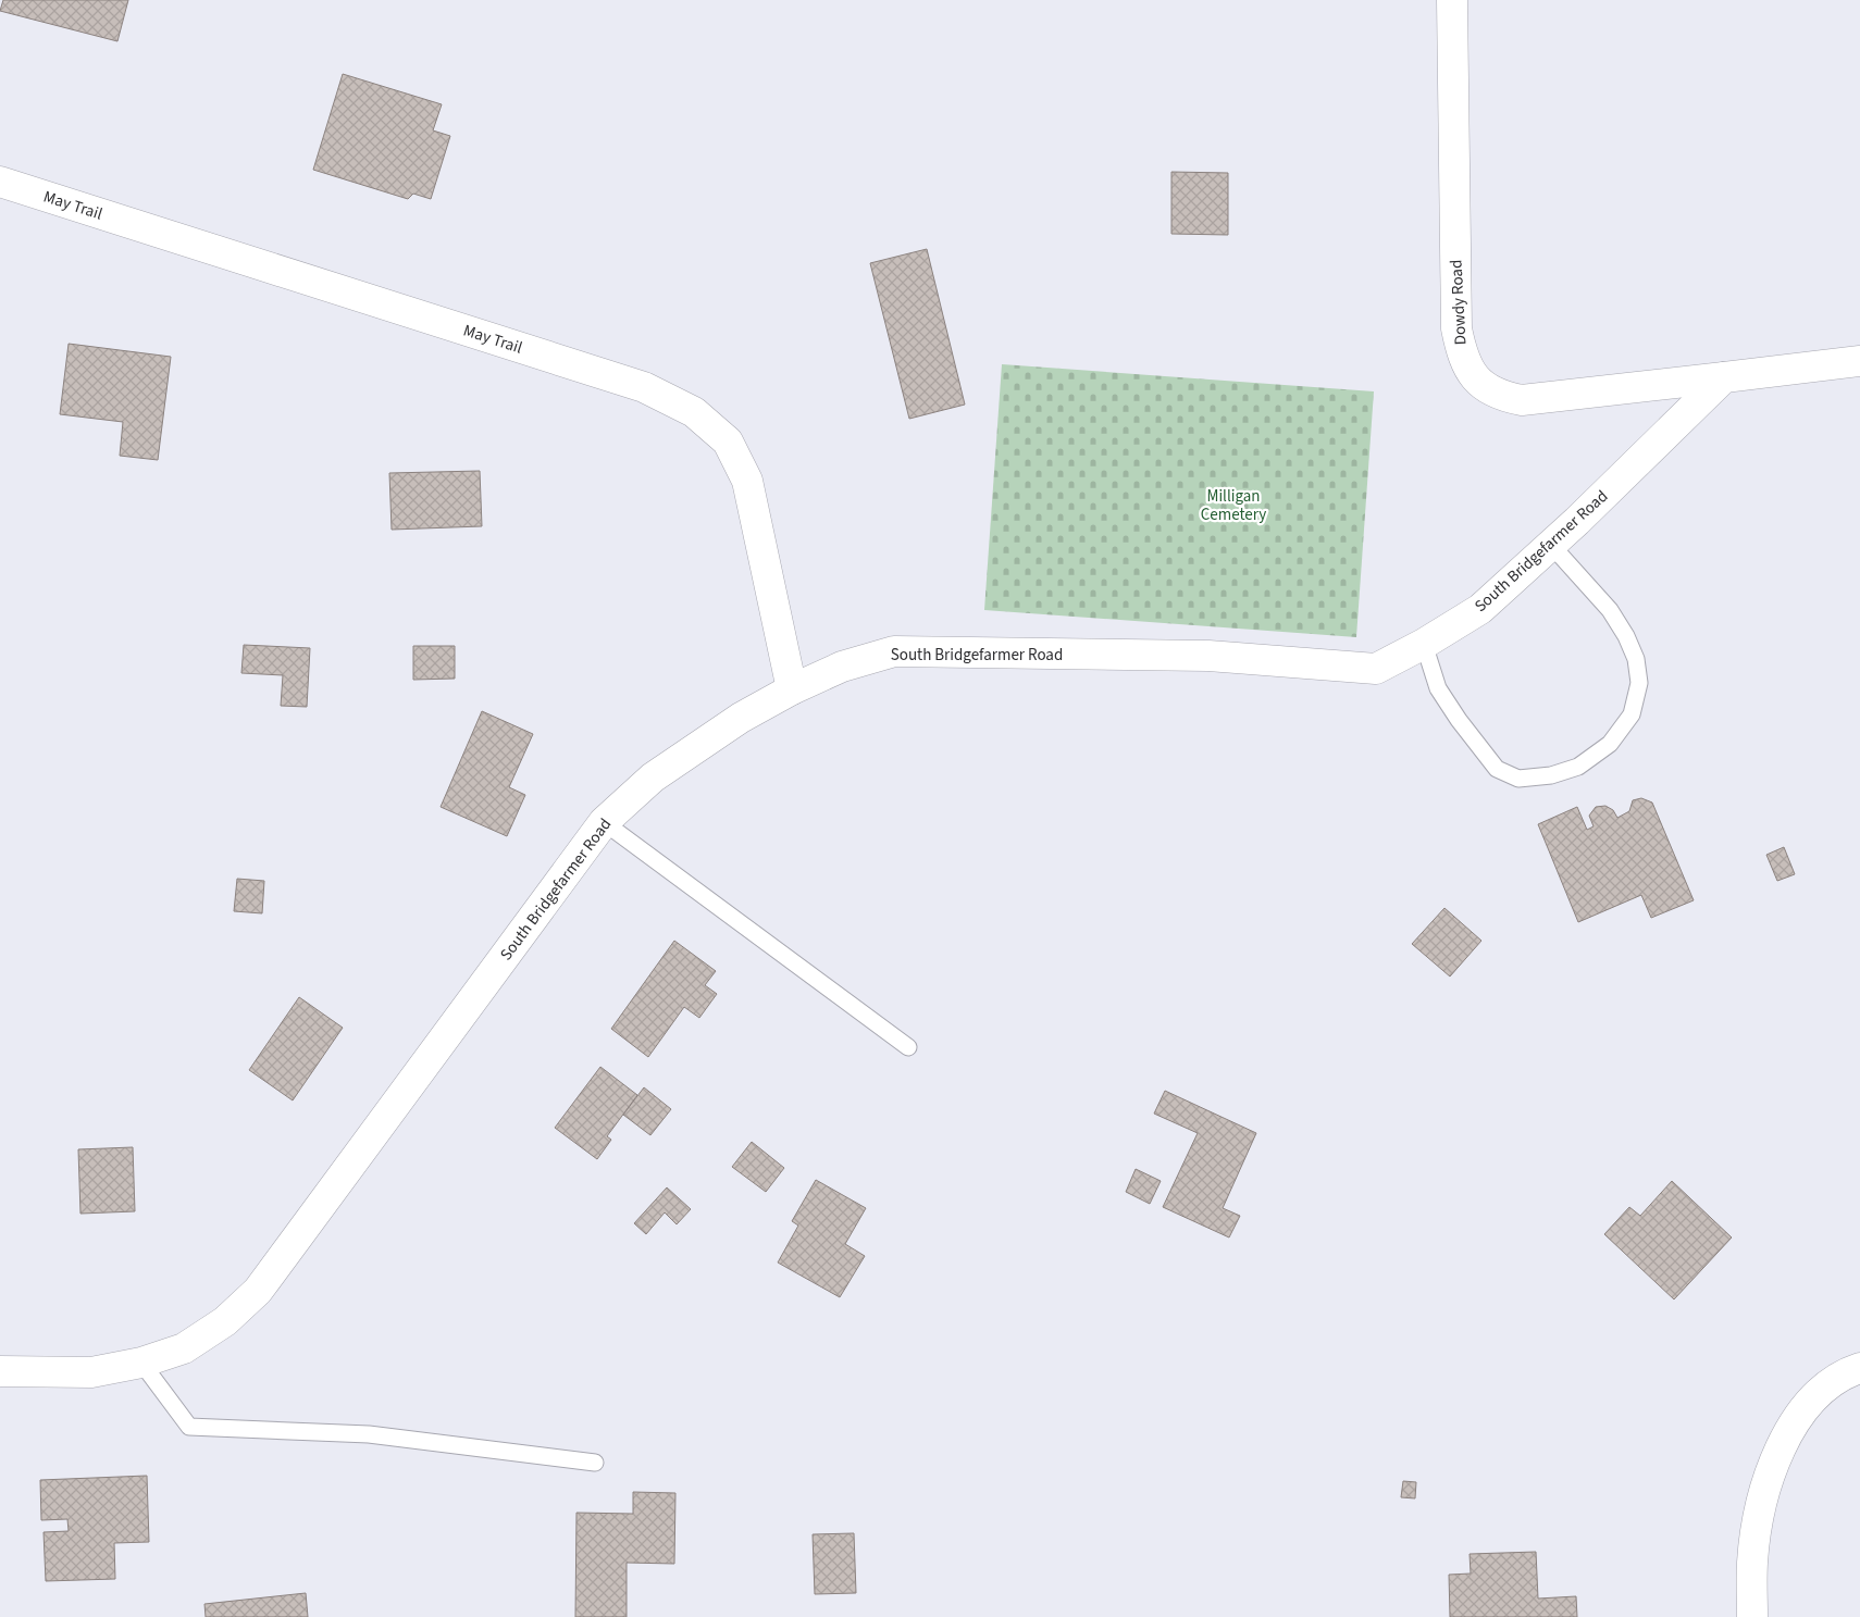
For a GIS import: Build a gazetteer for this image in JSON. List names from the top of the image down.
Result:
{
  "streets": {
    "street": ["May Trail", "Dowdy Road", "South Bridgefarmer Road"]
  },
  "crossings": [
    ["May Trail", "South Bridgefarmer Road"],
    ["Dowdy Road", "South Bridgefarmer Road"]
  ],
  "parks": ["Milligan Cemetery"]
}
